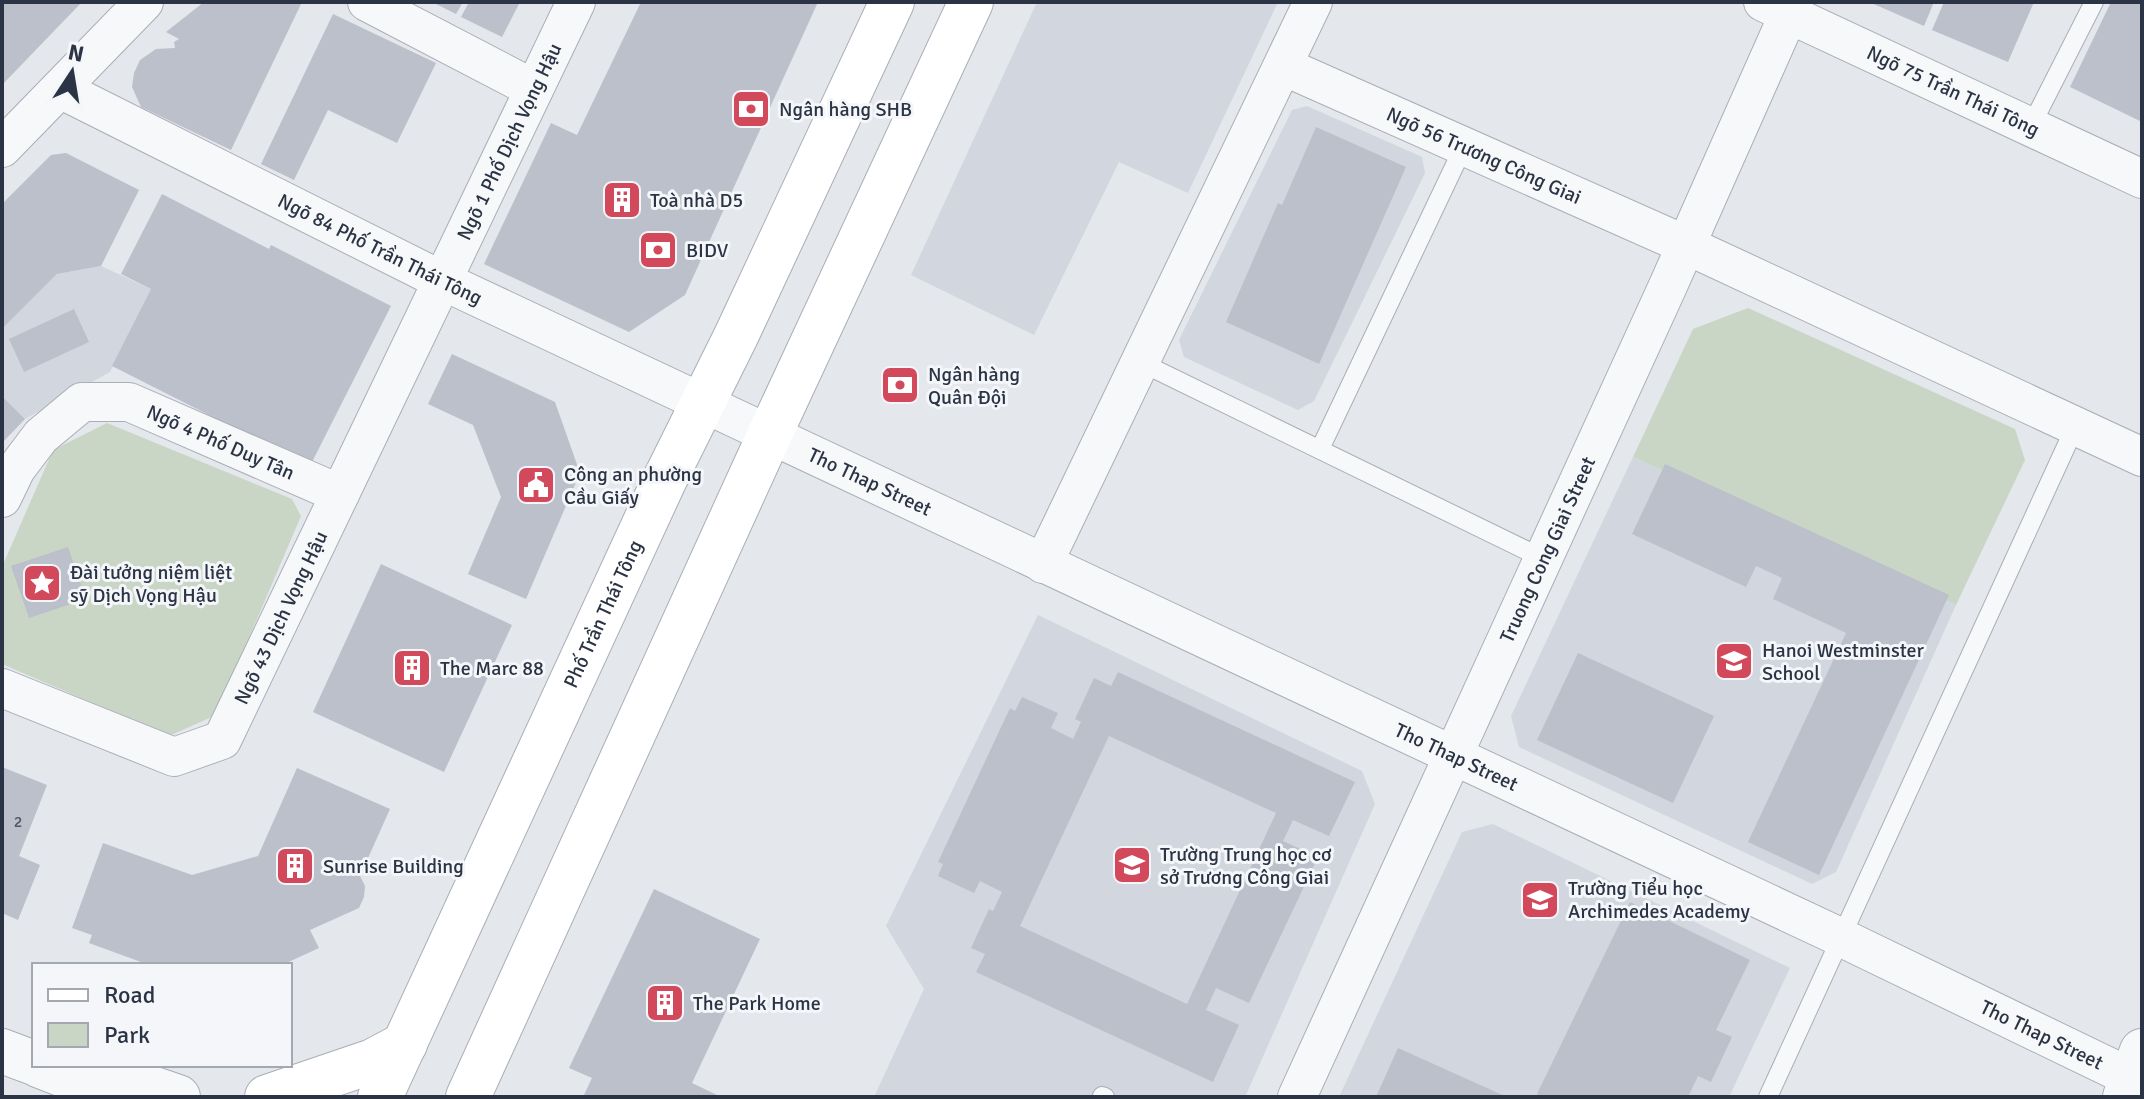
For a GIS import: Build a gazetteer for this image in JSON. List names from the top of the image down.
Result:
{
  "streets": {
    "main road": ["Phố Trần Thái Tông"],
    "street": [
      "Ngõ 75 Trần Thái Tông",
      "Ngõ 1 Phố Dịch Vọng Hậu",
      "Ngõ 56 Trương Công Giai",
      "Ngõ 84 Phố Trần Thái Tông",
      "Ngõ 4 Phố Duy Tân",
      "Tho Thap Street",
      "Truong Cong Giai Street",
      "Ngõ 43 Dịch Vọng Hậu"
    ]
  },
  "crossings": [
    ["Ngõ 75 Trần Thái Tông", "Truong Cong Giai Street"],
    ["Ngõ 1 Phố Dịch Vọng Hậu", "Ngõ 84 Phố Trần Thái Tông"],
    ["Ngõ 1 Phố Dịch Vọng Hậu", "Ngõ 43 Dịch Vọng Hậu"],
    ["Ngõ 56 Trương Công Giai", "Truong Cong Giai Street"],
    ["Ngõ 84 Phố Trần Thái Tông", "Tho Thap Street"],
    ["Ngõ 84 Phố Trần Thái Tông", "Phố Trần Thái Tông"],
    ["Ngõ 84 Phố Trần Thái Tông", "Ngõ 43 Dịch Vọng Hậu"],
    ["Ngõ 4 Phố Duy Tân", "Ngõ 43 Dịch Vọng Hậu"],
    ["Tho Thap Street", "Truong Cong Giai Street"]
  ],
  "places": {
    "bank": ["Ngân hàng SHB", "BIDV", "Ngân hàng Quân Đội"],
    "building": [
      "Toà nhà D5",
      "The Marc 88",
      "Sunrise Building",
      "The Park Home"
    ],
    "public building": ["Công an phường Cầu Giấy"],
    "place": ["Đài tưởng niệm liệt sỹ Dịch Vọng Hậu"],
    "school or university": ["Hanoi Westminster School", "Trường Trung học cơ sở Trương Công Giai", "Trường Tiểu học Archimedes Academy"]
  },
  "house_numbers": ["2"],
  "legend": ["Road", "Park"],
  "north": "top"
}
